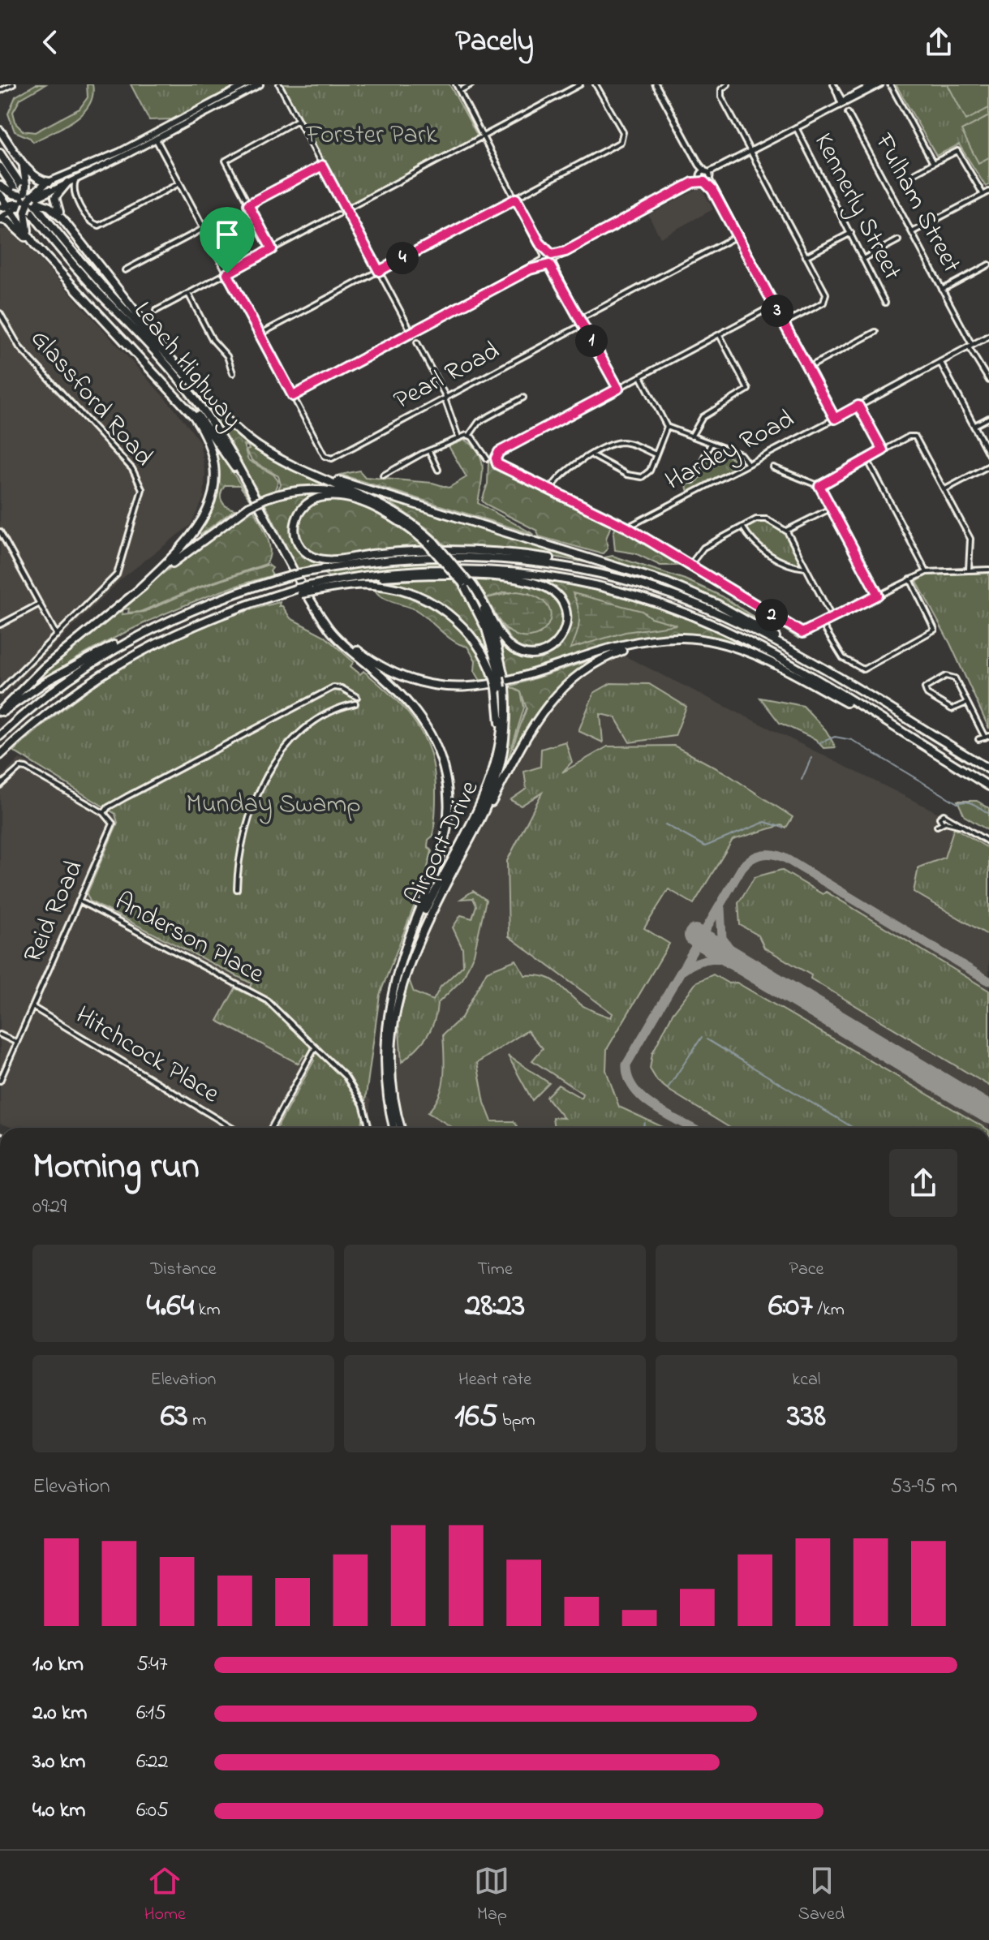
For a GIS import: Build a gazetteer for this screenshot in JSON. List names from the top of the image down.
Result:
{
  "streets": {
    "highway": ["Leach Highway", "Airport Drive"],
    "street": [
      "Fulham Street",
      "Kennerly Street",
      "Pearl Road",
      "Glassford Road",
      "Hardey Road",
      "Reid Road",
      "Anderson Place",
      "Hitchcock Place"
    ]
  },
  "crossings": [
    ["Fulham Street", "Hardey Road"],
    ["Reid Road", "Anderson Place"],
    ["Reid Road", "Hitchcock Place"]
  ],
  "parks": ["Forster Park", "Munday Swamp"],
  "page": {
    "header": "Pacely",
    "pins": [
      "4",
      "3",
      "1",
      "2"
    ],
    "heading": ["Morning run", "09:29"],
    "stats": [
      ["Distance", "4.64 km"],
      ["Time", "28:23"],
      ["Pace", "6:07 /km"],
      ["Elevation", "63 m"],
      ["Heart rate", "165 bpm"],
      ["kcal", "338"]
    ],
    "chart": ["Elevation", "53–95 m"],
    "list": [
      {
        "name": "1.0 km",
        "note": "5:47"
      },
      {
        "name": "2.0 km",
        "note": "6:15"
      },
      {
        "name": "3.0 km",
        "note": "6:22"
      },
      {
        "name": "4.0 km",
        "note": "6:05"
      }
    ],
    "tabs": ["Home", "Map", "Saved"]
  }
}
